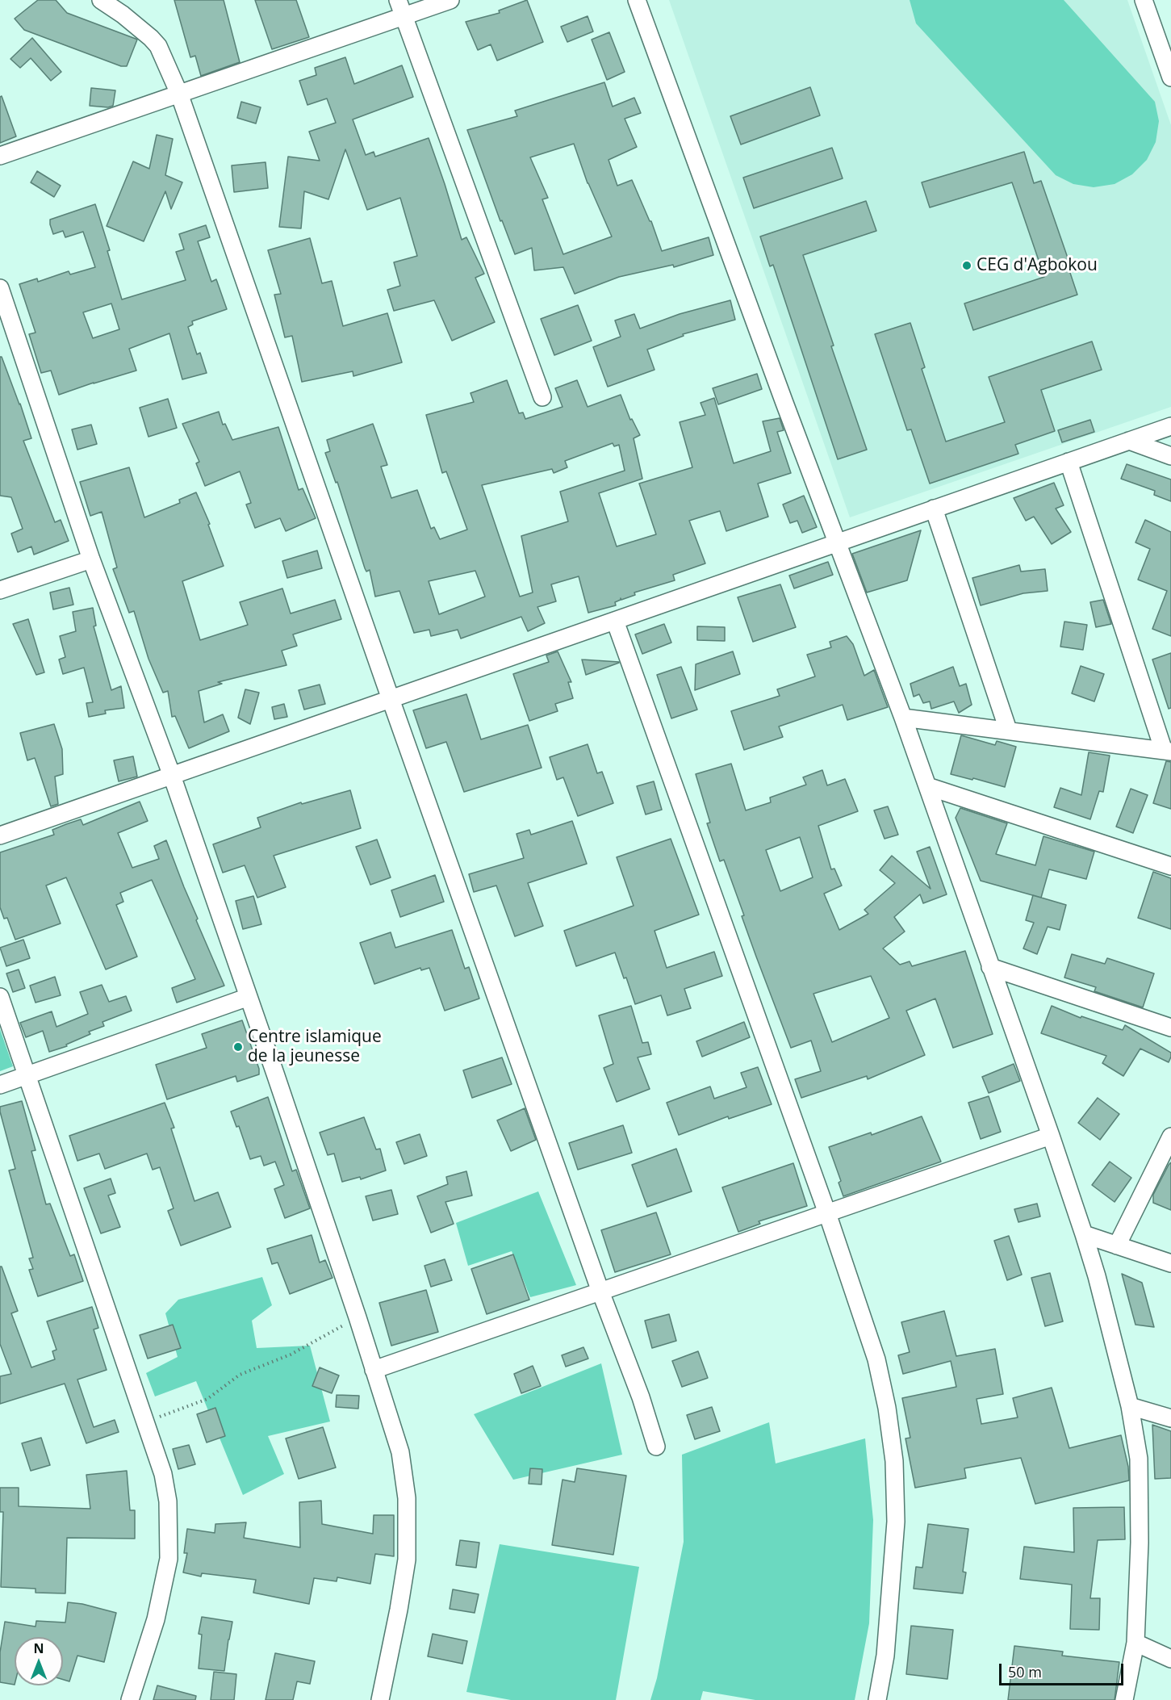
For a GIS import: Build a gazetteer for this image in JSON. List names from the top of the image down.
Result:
{
  "places": ["CEG d'Agbokou", "Centre islamique de la jeunesse"],
  "scale_bar": "50 m",
  "north": "top"
}
